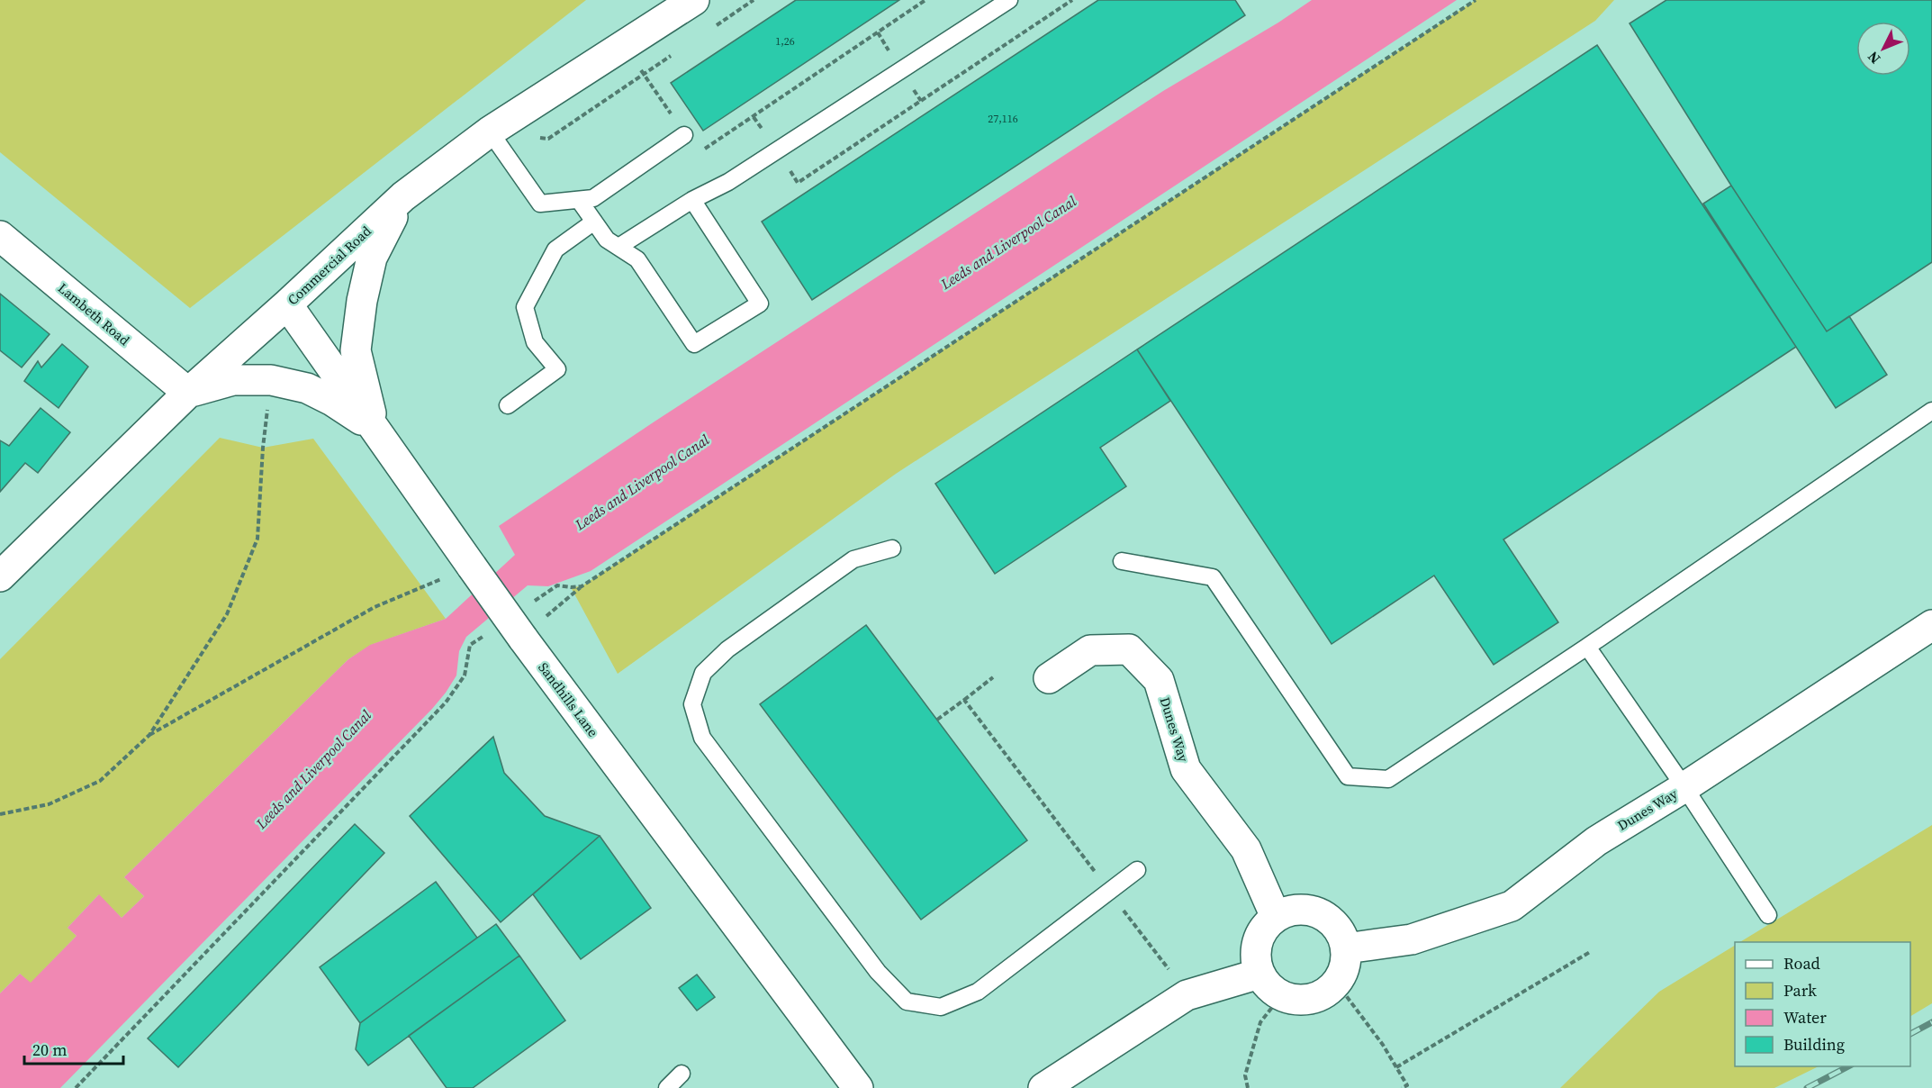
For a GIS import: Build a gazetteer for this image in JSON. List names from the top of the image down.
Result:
{
  "streets": {
    "main road": [
      "Commercial Road",
      "Lambeth Road",
      "Sandhills Lane",
      "Dunes Way"
    ]
  },
  "crossings": [
    ["Commercial Road", "Lambeth Road"],
    ["Commercial Road", "Sandhills Lane"]
  ],
  "water": ["Leeds and Liverpool Canal"],
  "house_numbers": ["1,26", "27,116"],
  "legend": [
    "Road",
    "Park",
    "Water",
    "Building"
  ],
  "scale_bar": "20 m",
  "north": "bottom left"
}
